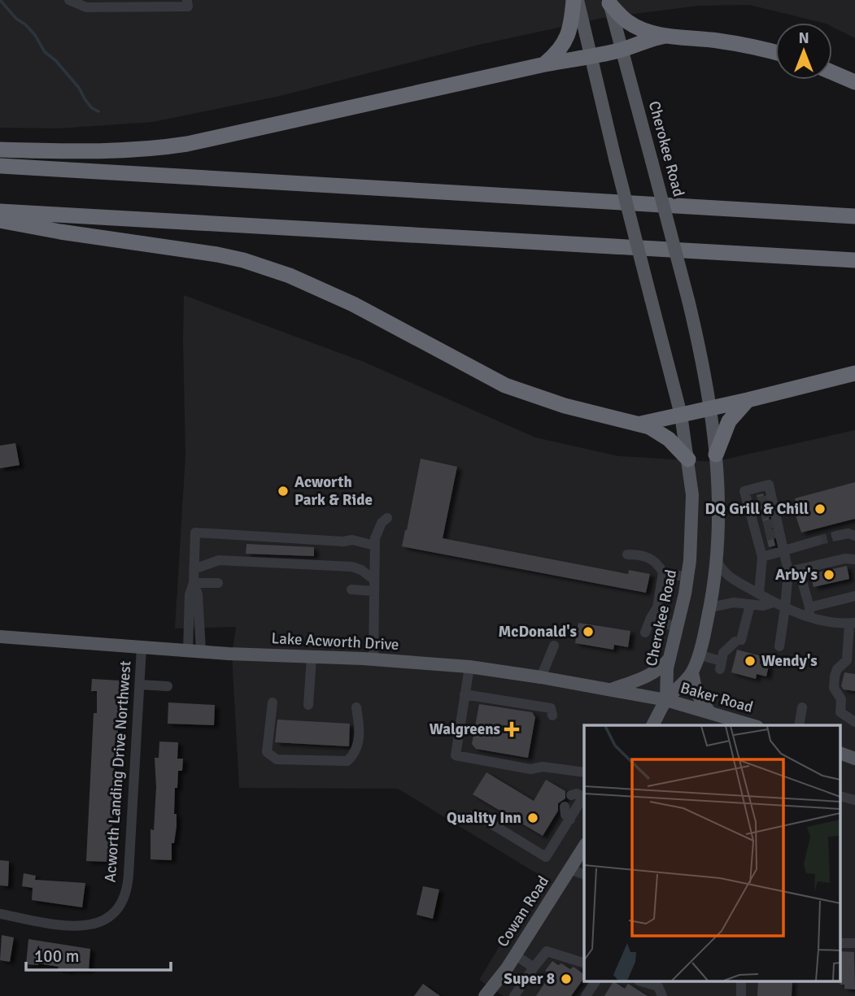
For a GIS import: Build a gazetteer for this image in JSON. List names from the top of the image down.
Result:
{
  "streets": {
    "main road": [
      "Cherokee Road",
      "Lake Acworth Drive",
      "Baker Road",
      "Cowan Road"
    ],
    "street": ["Acworth Landing Drive Northwest"]
  },
  "crossings": [
    ["Cherokee Road", "Lake Acworth Drive"],
    ["Cherokee Road", "Baker Road"],
    ["Lake Acworth Drive", "Baker Road"],
    ["Lake Acworth Drive", "Acworth Landing Drive Northwest"]
  ],
  "places": {
    "other": [
      "Acworth Park & Ride",
      "DQ Grill & Chill",
      "Arby's",
      "McDonald's",
      "Wendy's",
      "Quality Inn",
      "Super 8"
    ],
    "health": ["Walgreens"]
  },
  "scale_bar": "100 m",
  "north": "top"
}
